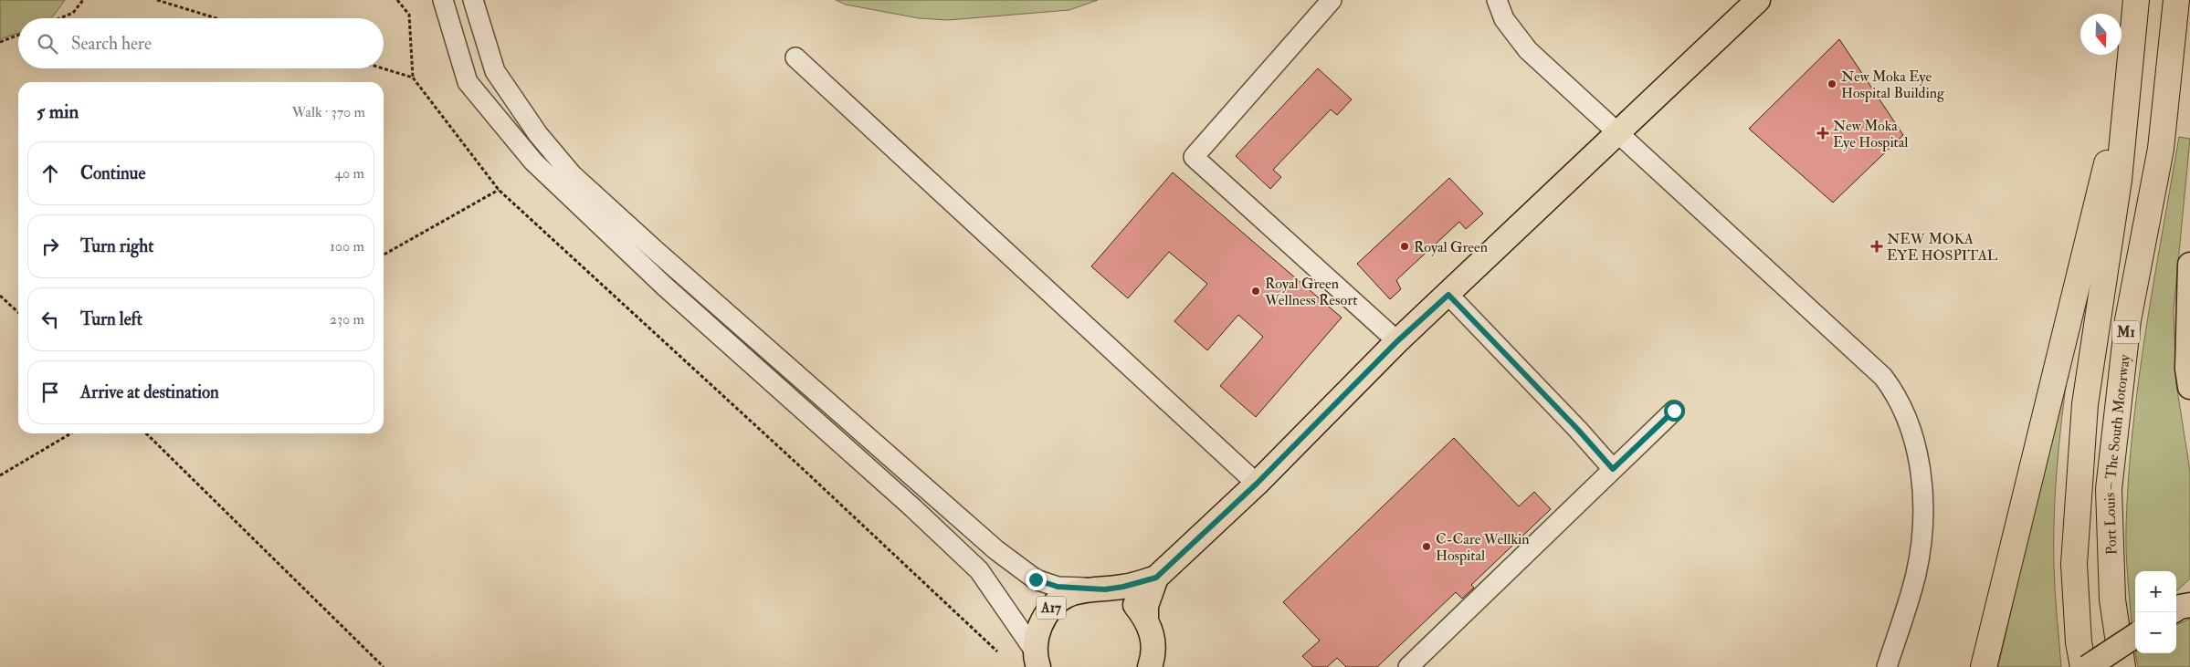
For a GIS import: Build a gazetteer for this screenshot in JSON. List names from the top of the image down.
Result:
{
  "streets": {
    "highway": ["M1", "Port Louis – The South Motorway"],
    "main road": ["A17"]
  },
  "places": {
    "other": [
      "New Moka Eye Hospital Building",
      "Royal Green",
      "Royal Green Wellness Resort",
      "C-Care Wellkin Hospital"
    ],
    "health": ["New Moka Eye Hospital", "NEW MOKA EYE HOSPITAL"]
  },
  "north": "bottom",
  "page": {
    "search": "Search here",
    "heading": ["5 min", "Walk · 370 m"],
    "list": [
      ["Continue", "40 m"],
      ["Turn right", "100 m"],
      ["Turn left", "230 m"],
      "Arrive at destination"
    ],
    "map_buttons": ["+", "−"]
  }
}
